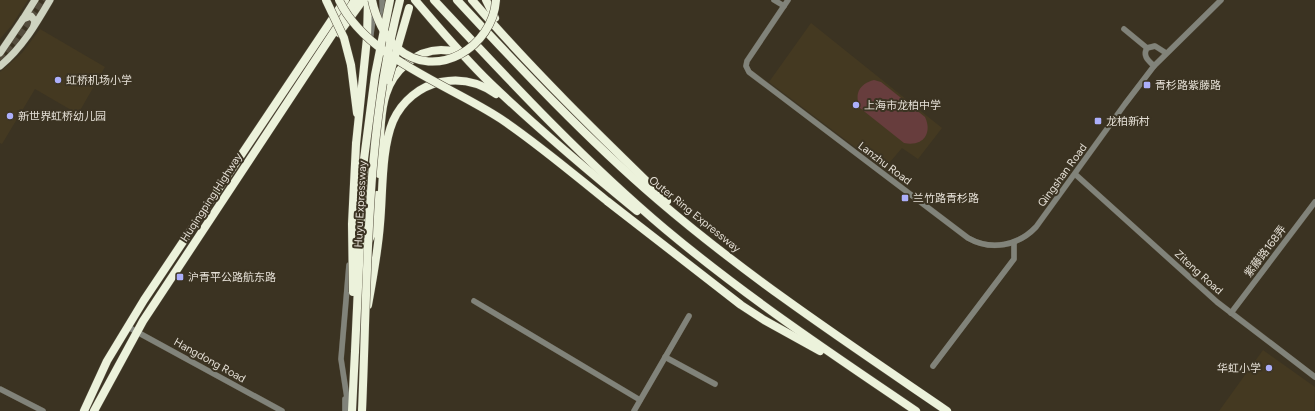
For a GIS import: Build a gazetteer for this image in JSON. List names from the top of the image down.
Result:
{
  "streets": {
    "highway": ["Huqingping Highway", "Huyu Expressway", "Outer Ring Expressway"],
    "street": [
      "Lanzhu Road",
      "Qingshan Road",
      "紫藤路168弄",
      "Ziteng Road",
      "Hangdong Road"
    ]
  },
  "crossings": [
    ["Lanzhu Road", "Qingshan Road"],
    ["Qingshan Road", "Ziteng Road"],
    ["Huqingping Highway", "Hangdong Road"],
    ["紫藤路168弄", "Ziteng Road"]
  ],
  "places": {
    "other": [
      "虹桥机场小学",
      "上海市龙柏中学",
      "新世界虹桥幼儿园",
      "华虹小学"
    ],
    "transit": [
      "青杉路紫藤路",
      "龙柏新村",
      "兰竹路青杉路",
      "沪青平公路航东路"
    ]
  }
}
